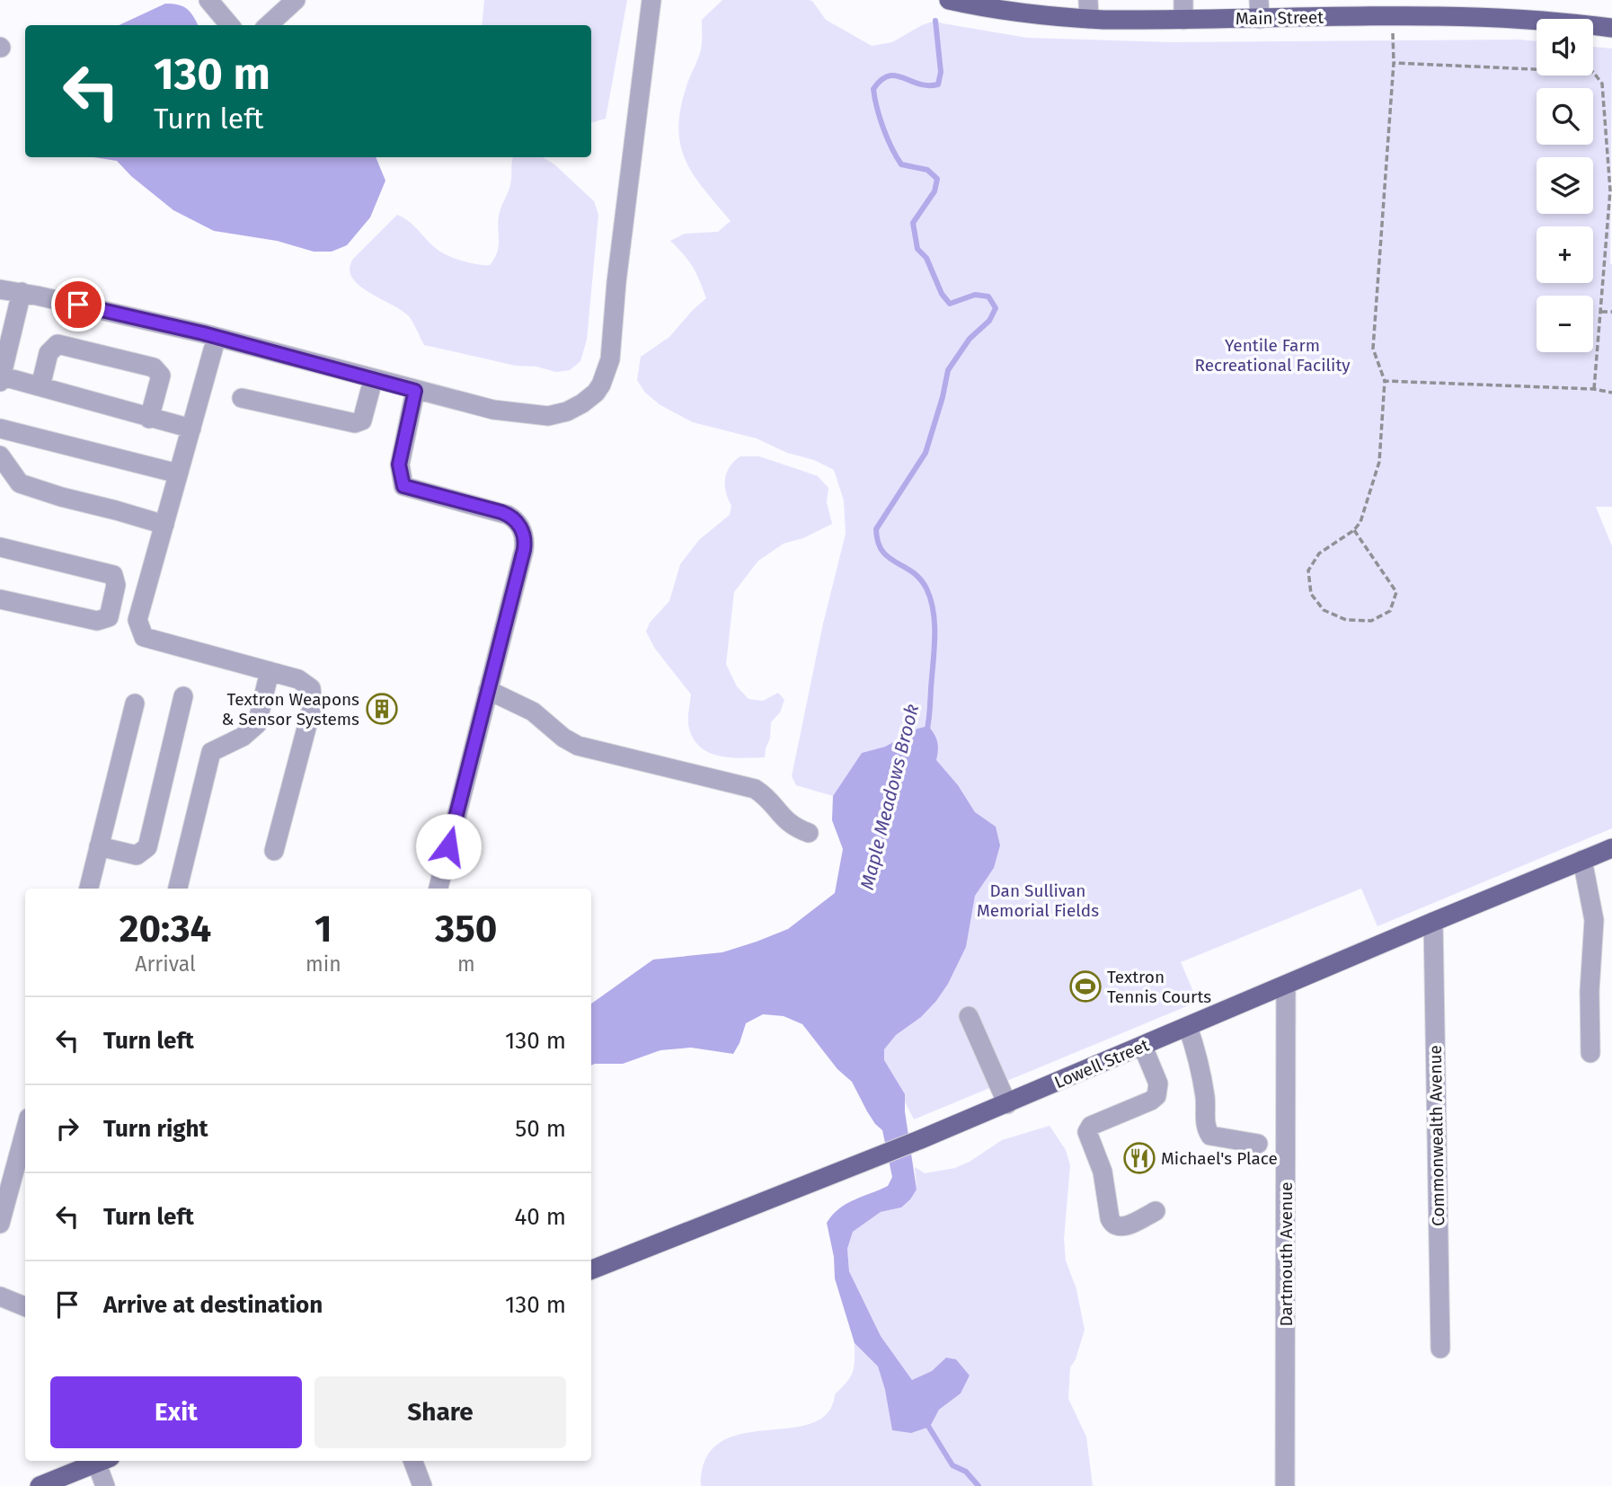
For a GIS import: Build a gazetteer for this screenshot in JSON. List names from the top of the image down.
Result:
{
  "streets": {
    "main road": ["Main Street", "Lowell Street"],
    "street": ["Commonwealth Avenue", "Dartmouth Avenue"]
  },
  "crossings": [
    ["Lowell Street", "Commonwealth Avenue"],
    ["Lowell Street", "Dartmouth Avenue"]
  ],
  "water": ["Maple Meadows Brook"],
  "parks": ["Yentile Farm Recreational Facility", "Dan Sullivan Memorial Fields"],
  "places": {
    "building": ["Textron Weapons & Sensor Systems"],
    "sports": ["Textron Tennis Courts"],
    "restaurant": ["Michael's Place"]
  },
  "page": {
    "map_buttons": ["+", "−"],
    "turn": ["130 m", "Turn left"],
    "eta": [
      "20:34",
      "Arrival",
      "1",
      "min",
      "350",
      "m"
    ],
    "list": [
      {
        "name": "Turn left",
        "value": "130 m"
      },
      {
        "name": "Turn right",
        "value": "50 m"
      },
      {
        "name": "Turn left",
        "value": "40 m"
      },
      {
        "name": "Arrive at destination",
        "value": "130 m"
      }
    ],
    "buttons": ["Exit", "Share"]
  }
}
